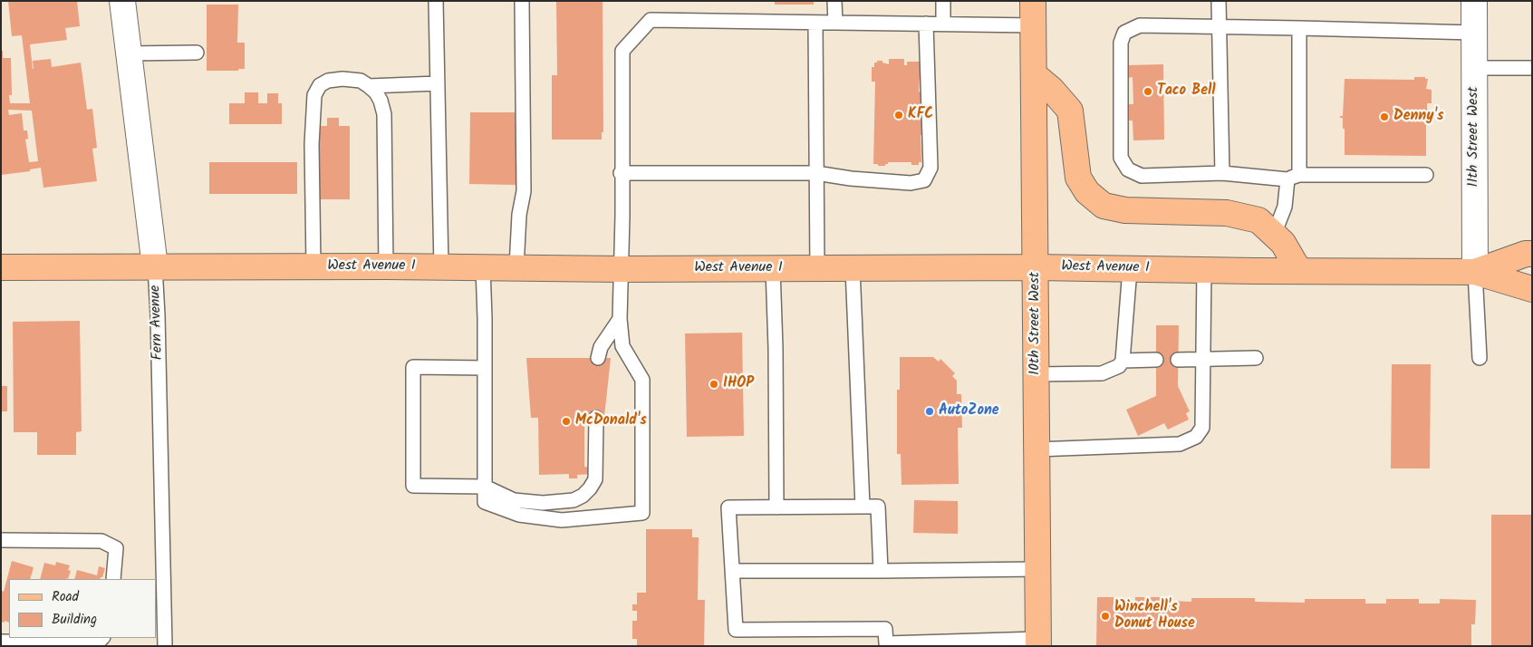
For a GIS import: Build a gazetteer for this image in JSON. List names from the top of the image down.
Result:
{
  "streets": {
    "main road": ["West Avenue I", "10th Street West"],
    "street": ["11th Street West", "Fern Avenue"]
  },
  "crossings": [
    ["11th Street West", "West Avenue I"],
    ["West Avenue I", "Fern Avenue"],
    ["West Avenue I", "10th Street West"]
  ],
  "places": [
    "Taco Bell",
    "KFC",
    "Denny's",
    "IHOP",
    "AutoZone",
    "McDonald's",
    "Winchell's Donut House"
  ],
  "legend": ["Road", "Building"]
}
